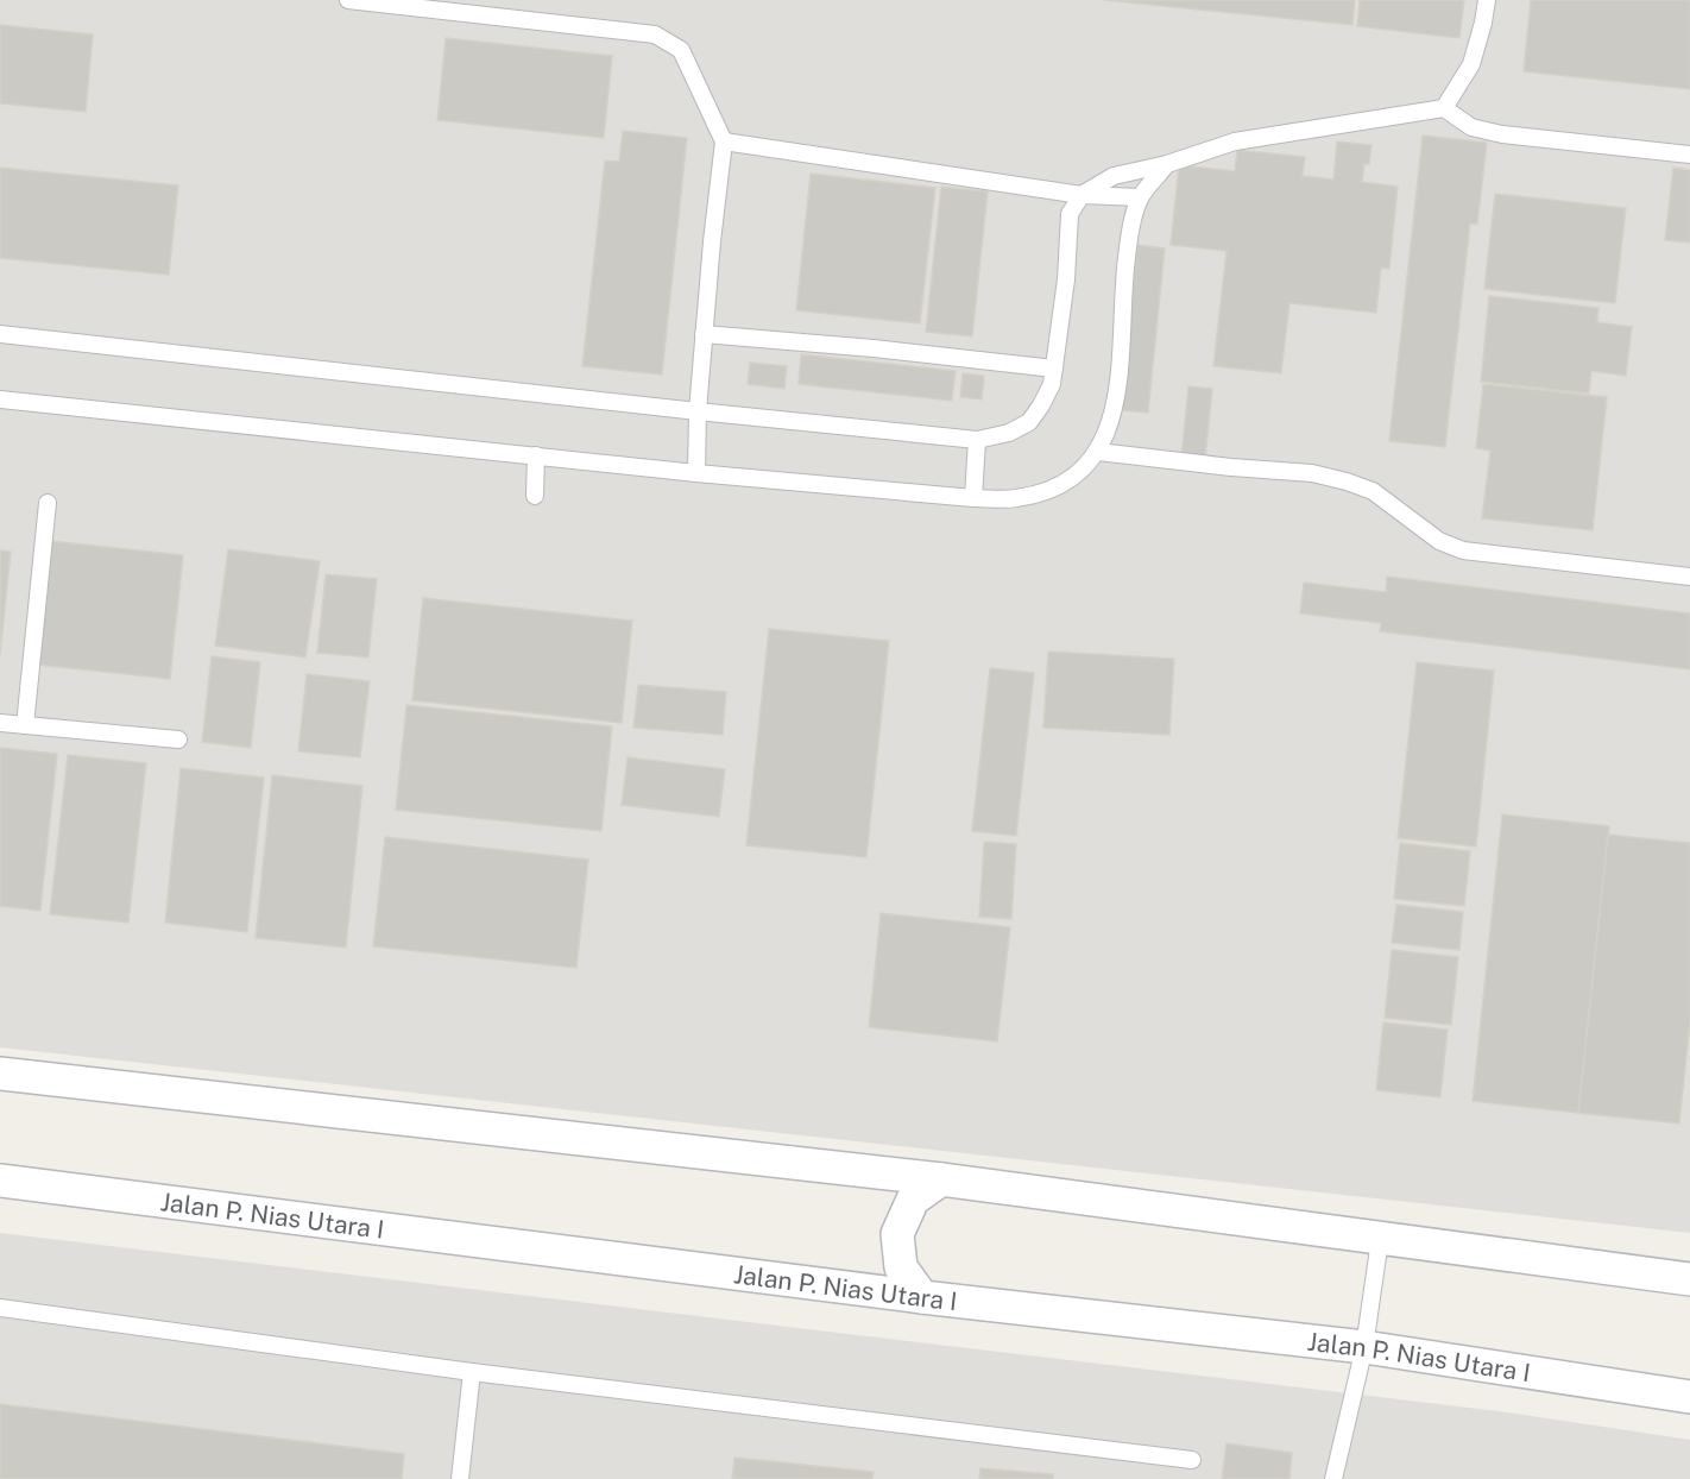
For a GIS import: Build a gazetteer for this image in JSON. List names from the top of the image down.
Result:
{
  "streets": {
    "street": ["Jalan P. Nias Utara I"]
  }
}
